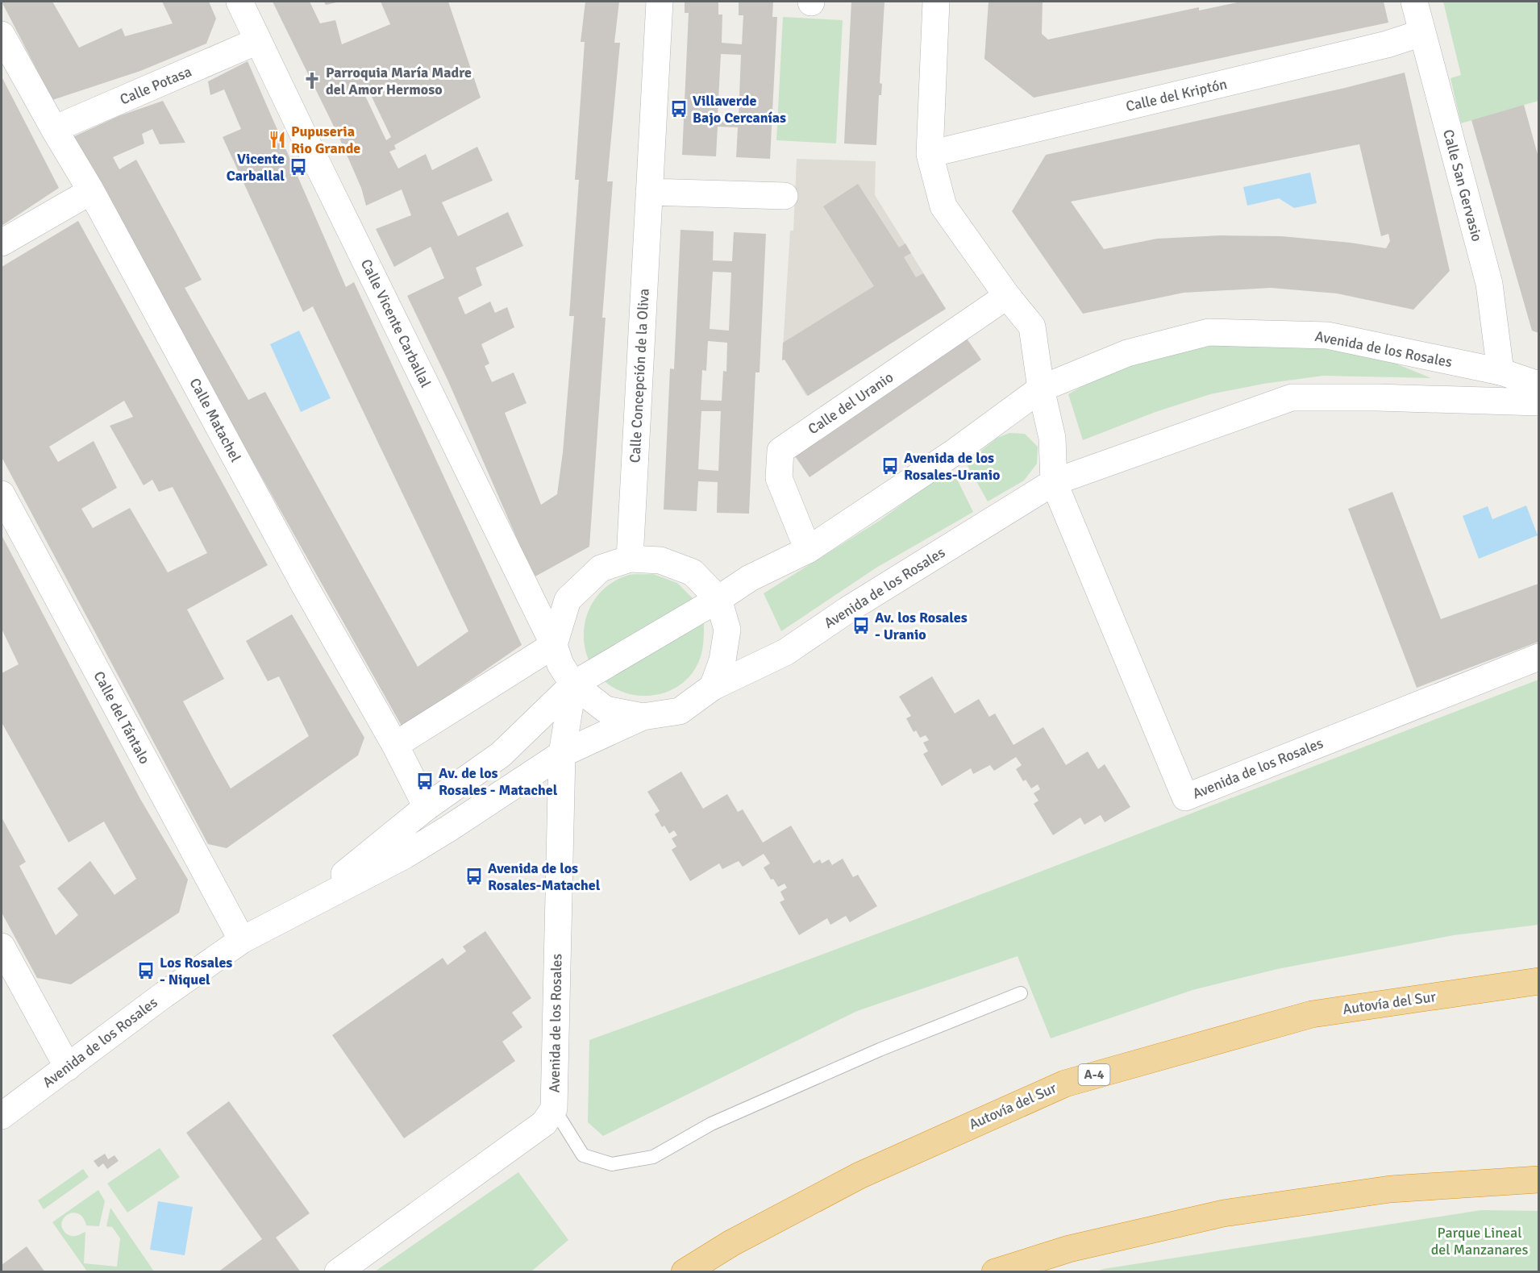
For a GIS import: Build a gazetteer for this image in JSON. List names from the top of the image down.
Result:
{
  "streets": {
    "highway": ["Autovía del Sur", "A-4"],
    "street": [
      "Calle Potasa",
      "Calle del Kriptón",
      "Calle San Gervasio",
      "Calle Vicente Carballal",
      "Avenida de los Rosales",
      "Calle Concepción de la Oliva",
      "Calle del Uranio",
      "Calle Matachel",
      "Calle del Tántalo"
    ]
  },
  "crossings": [
    ["Calle Potasa", "Calle Vicente Carballal"],
    ["Calle Potasa", "Calle Matachel"],
    ["Calle del Kriptón", "Calle San Gervasio"],
    ["Calle San Gervasio", "Avenida de los Rosales"],
    ["Calle Vicente Carballal", "Avenida de los Rosales"],
    ["Avenida de los Rosales", "Calle del Uranio"],
    ["Avenida de los Rosales", "Calle Matachel"],
    ["Avenida de los Rosales", "Calle del Tántalo"]
  ],
  "parks": ["Parque Lineal del Manzanares"],
  "places": {
    "church": ["Parroquia María Madre del Amor Hermoso"],
    "bus stop": [
      "Villaverde Bajo Cercanías",
      "Vicente Carballal",
      "Avenida de los Rosales-Uranio",
      "Av. los Rosales - Uranio",
      "Av. de los Rosales - Matachel",
      "Avenida de los Rosales-Matachel",
      "Los Rosales - Niquel"
    ],
    "restaurant": ["Pupuseria Rio Grande"]
  }
}
